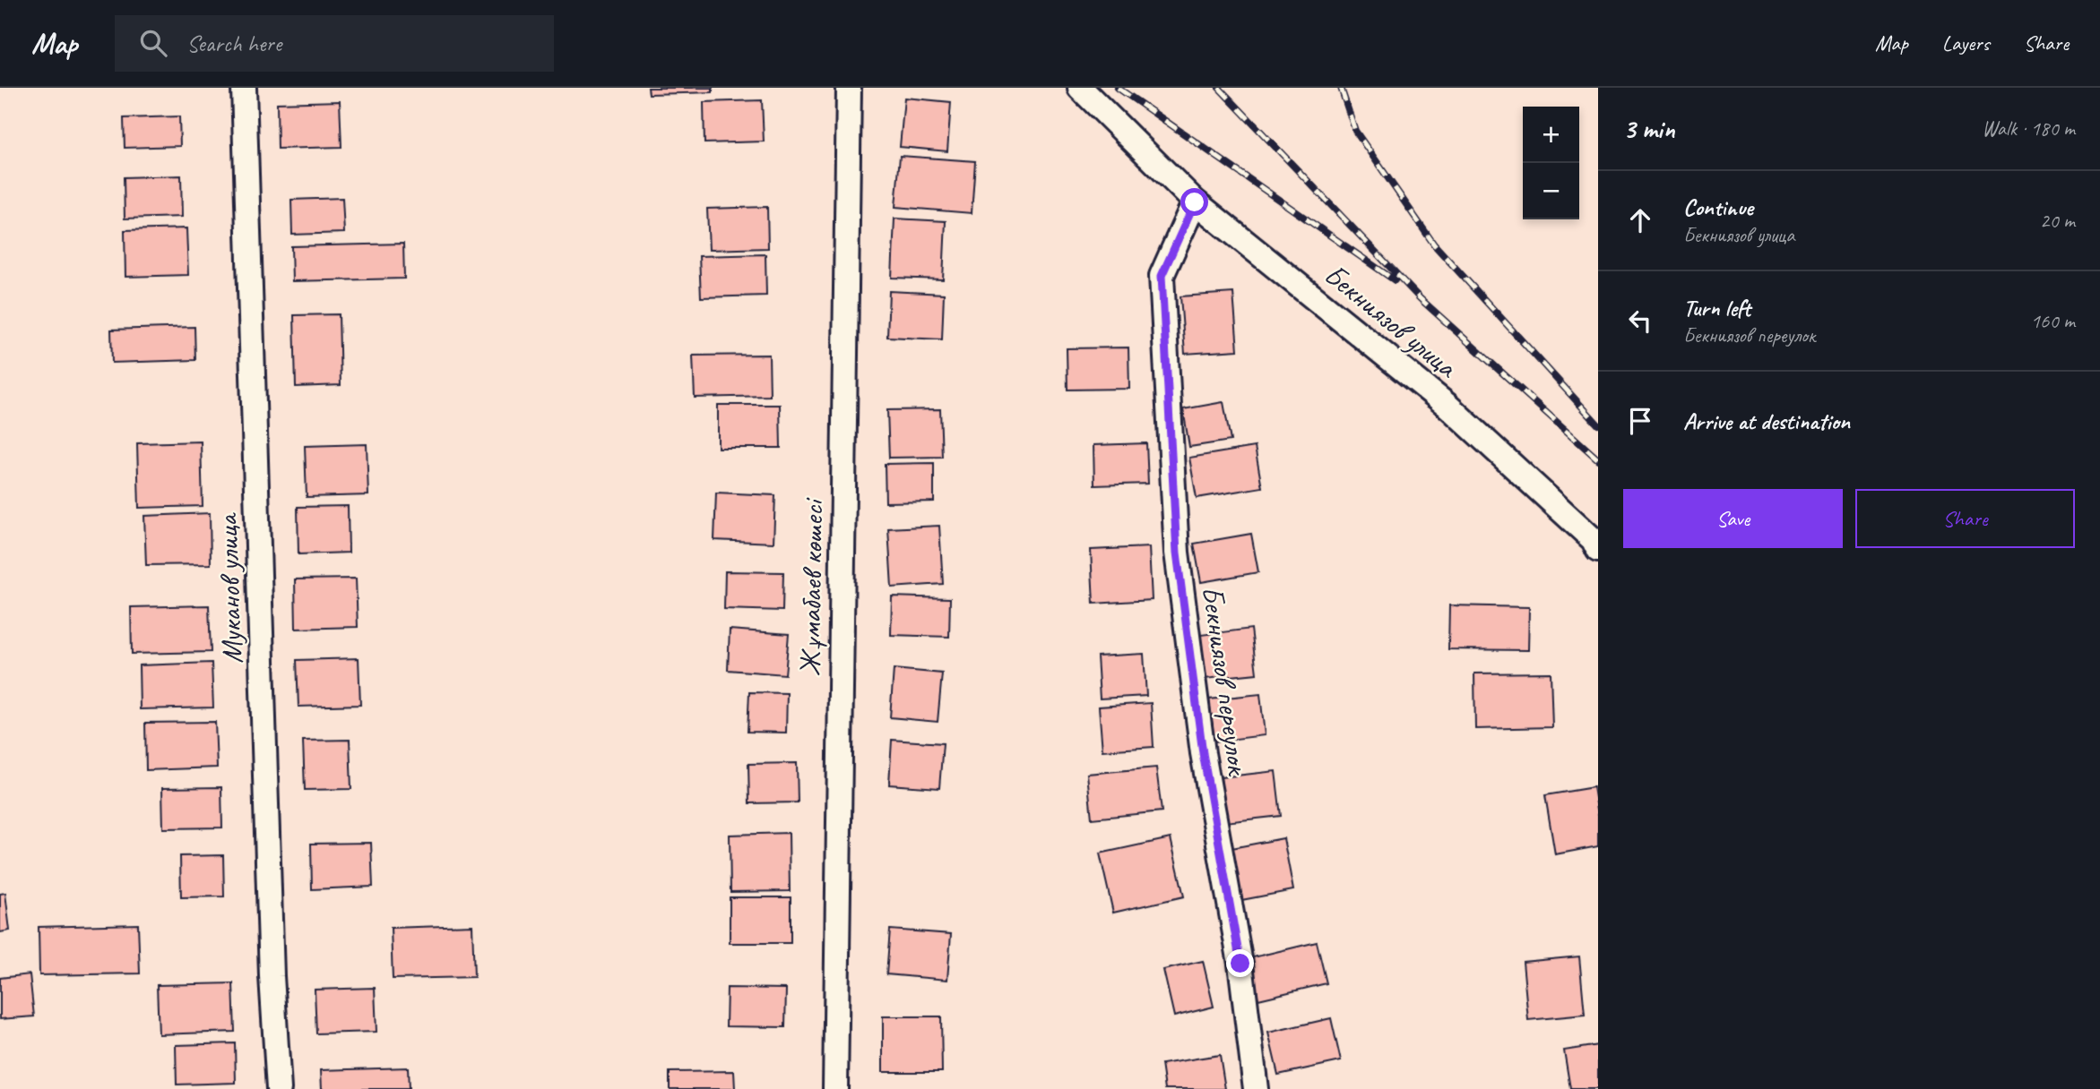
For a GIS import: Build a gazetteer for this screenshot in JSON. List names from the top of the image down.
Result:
{
  "streets": {
    "street": [
      "Бекниязов улица",
      "Жұмабаев көшесі",
      "Муканов улица",
      "Бекниязов переулок"
    ]
  },
  "crossings": [
    ["Бекниязов улица", "Бекниязов переулок"]
  ],
  "page": {
    "header": "Map",
    "search": "Search here",
    "nav": ["Map", "Layers", "Share"],
    "heading": ["3 min", "Walk · 180 m"],
    "map_buttons": ["+", "−"],
    "list": [
      ["Continue", "Бекниязов улица", "20 m"],
      ["Turn left", "Бекниязов переулок", "160 m"],
      "Arrive at destination"
    ],
    "buttons": ["Save", "Share"]
  }
}
